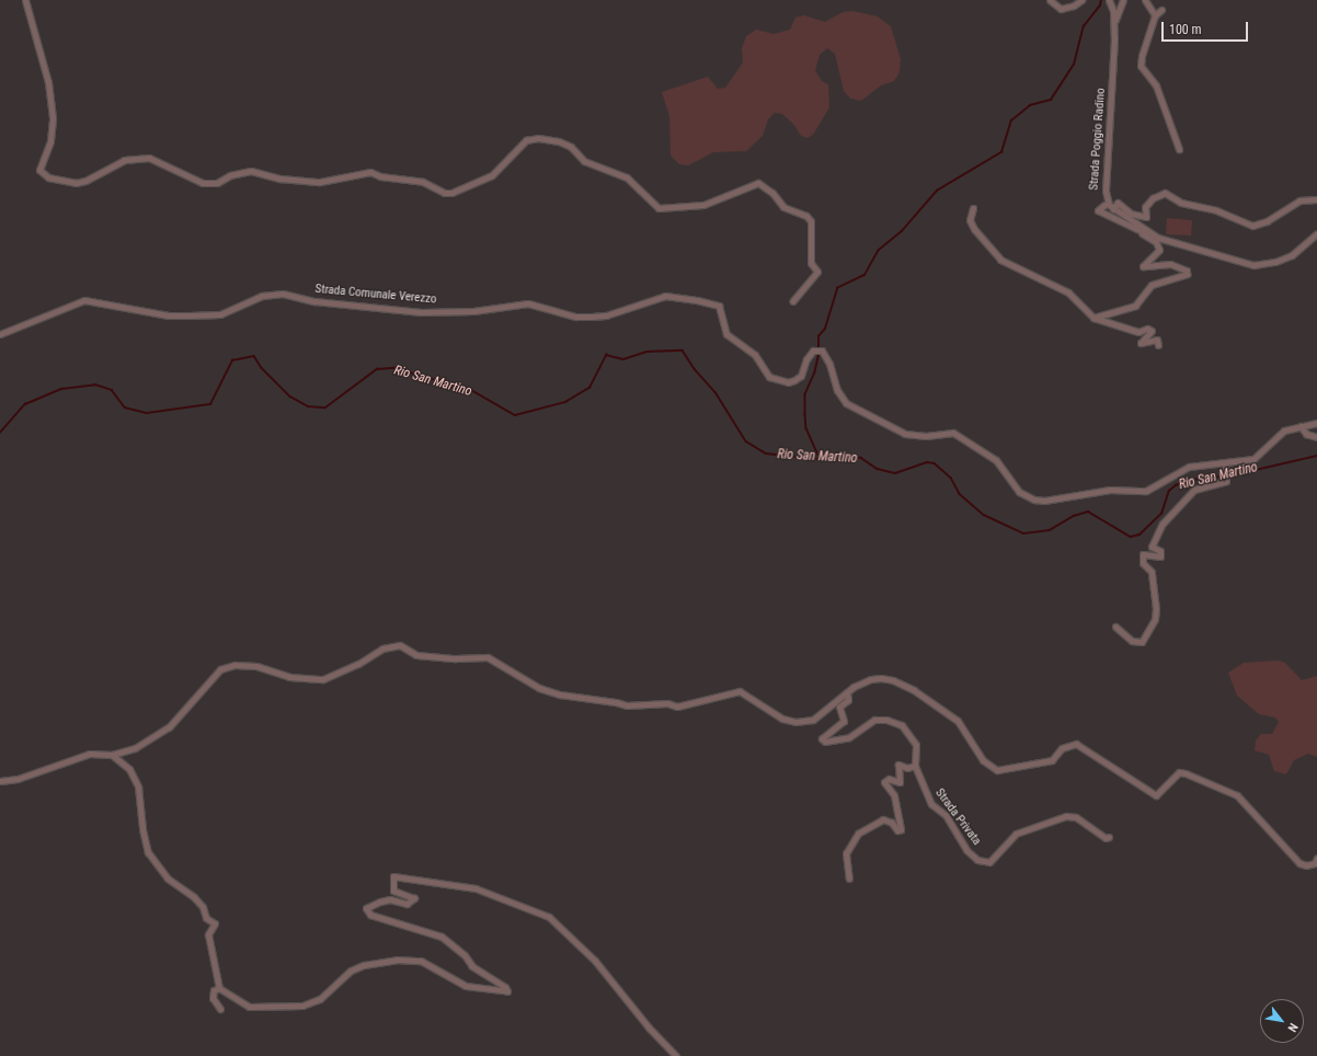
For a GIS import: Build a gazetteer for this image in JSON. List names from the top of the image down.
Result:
{
  "streets": {
    "street": ["Strada Poggio Radino", "Strada Comunale Verezzo", "Strada Privata"]
  },
  "water": ["Rio San Martino"],
  "scale_bar": "100 m",
  "north": "bottom right"
}
